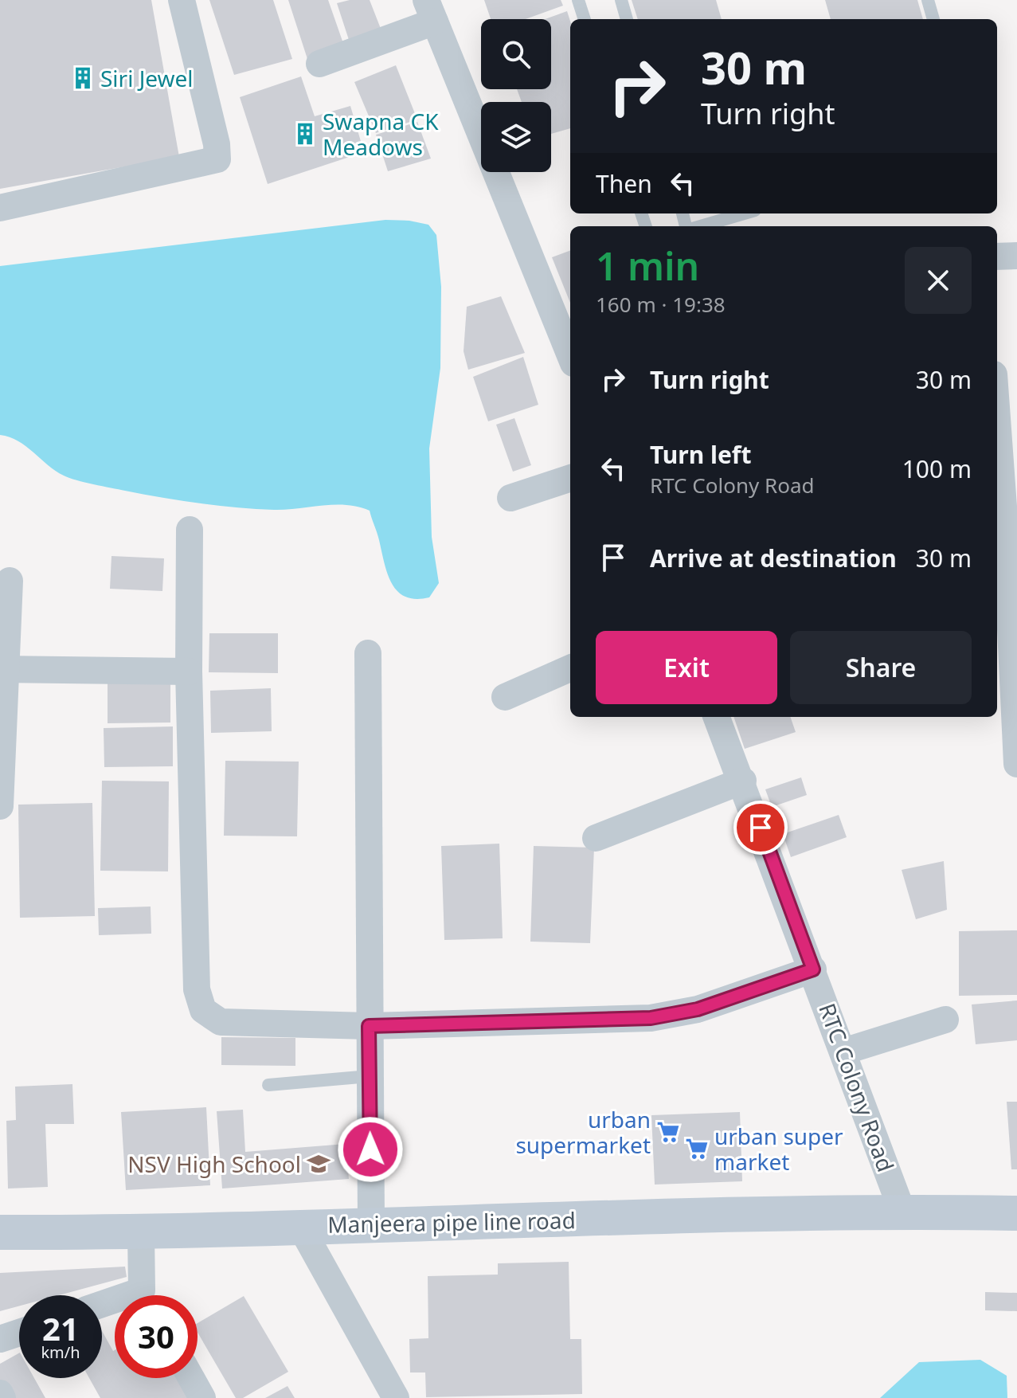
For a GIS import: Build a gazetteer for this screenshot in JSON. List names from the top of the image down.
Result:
{
  "streets": {
    "main road": ["Manjeera pipe line road"],
    "street": ["RTC Colony Road"]
  },
  "crossings": [
    ["RTC Colony Road", "Manjeera pipe line road"]
  ],
  "places": {
    "building": ["Siri Jewel", "Swapna CK Meadows"],
    "supermarket": ["urban supermarket", "urban super market"],
    "school or university": ["NSV High School"]
  },
  "page": {
    "turn": ["30 m", "Turn right"],
    "then": "Then",
    "heading": ["1 min", "160 m · 19:38"],
    "list": [
      {
        "name": "Turn right",
        "value": "30 m"
      },
      {
        "name": "Turn left",
        "note": "RTC Colony Road",
        "value": "100 m"
      },
      {
        "name": "Arrive at destination",
        "value": "30 m"
      }
    ],
    "buttons": ["Exit", "Share"],
    "speed": "21 km/h",
    "limit": "30"
  }
}
